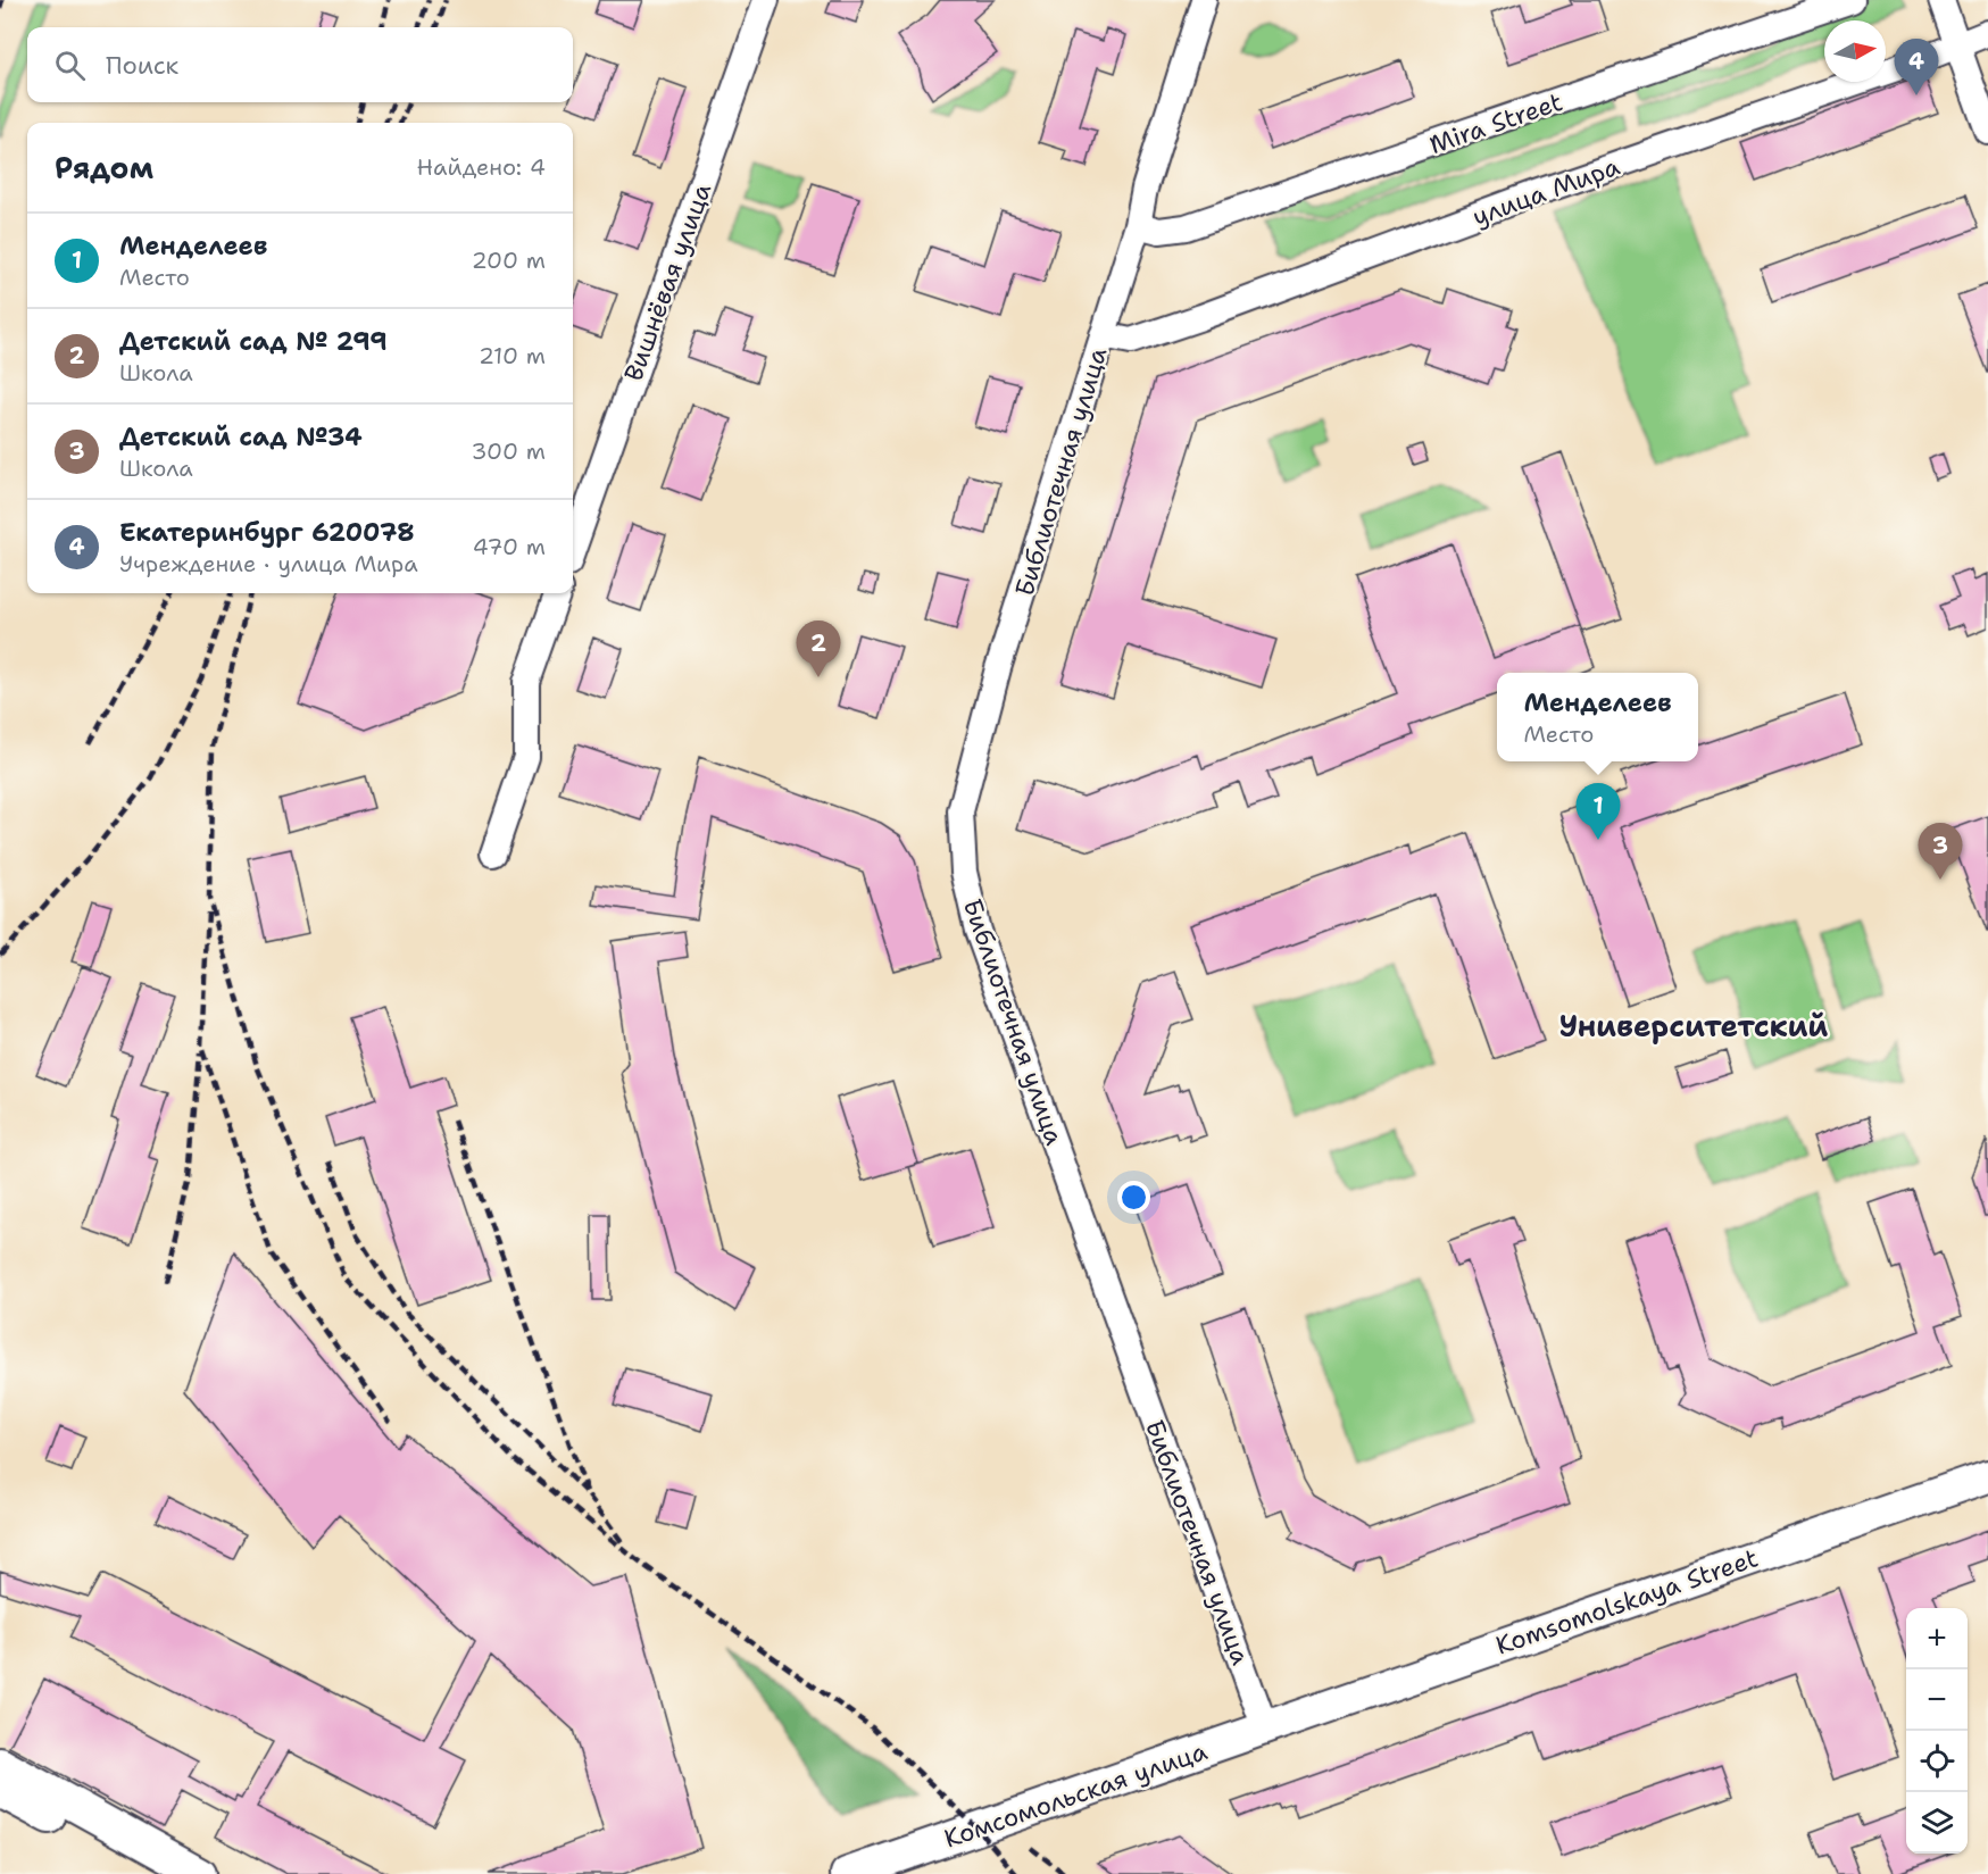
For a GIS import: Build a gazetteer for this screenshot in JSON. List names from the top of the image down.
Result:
{
  "streets": {
    "main road": ["Komsomolskaya Street", "Комсомольская улица"],
    "street": [
      "Mira Street",
      "улица Мира",
      "Вишнёвая улица",
      "Библиотечная улица"
    ]
  },
  "crossings": [
    ["Mira Street", "Библиотечная улица"],
    ["улица Мира", "Библиотечная улица"],
    ["Библиотечная улица", "Komsomolskaya Street"],
    ["Библиотечная улица", "Комсомольская улица"],
    ["Komsomolskaya Street", "Комсомольская улица"]
  ],
  "districts": ["Университетский"],
  "north": "right",
  "page": {
    "search": "Поиск",
    "pins": [
      "4",
      "2",
      "1",
      "3"
    ],
    "heading": ["Рядом", "Найдено: 4"],
    "list": [
      {
        "mark": "1",
        "name": "Менделеев",
        "note": "Место",
        "value": "200 m"
      },
      {
        "mark": "2",
        "name": "Детский сад № 299",
        "note": "Школа",
        "value": "210 m"
      },
      {
        "mark": "3",
        "name": "Детский сад №34",
        "note": "Школа",
        "value": "300 m"
      },
      {
        "mark": "4",
        "name": "Екатеринбург 620078",
        "note": "Учреждение · улица Мира",
        "value": "470 m"
      }
    ],
    "popup": ["Менделеев", "Место"],
    "map_buttons": ["+", "−"]
  }
}
